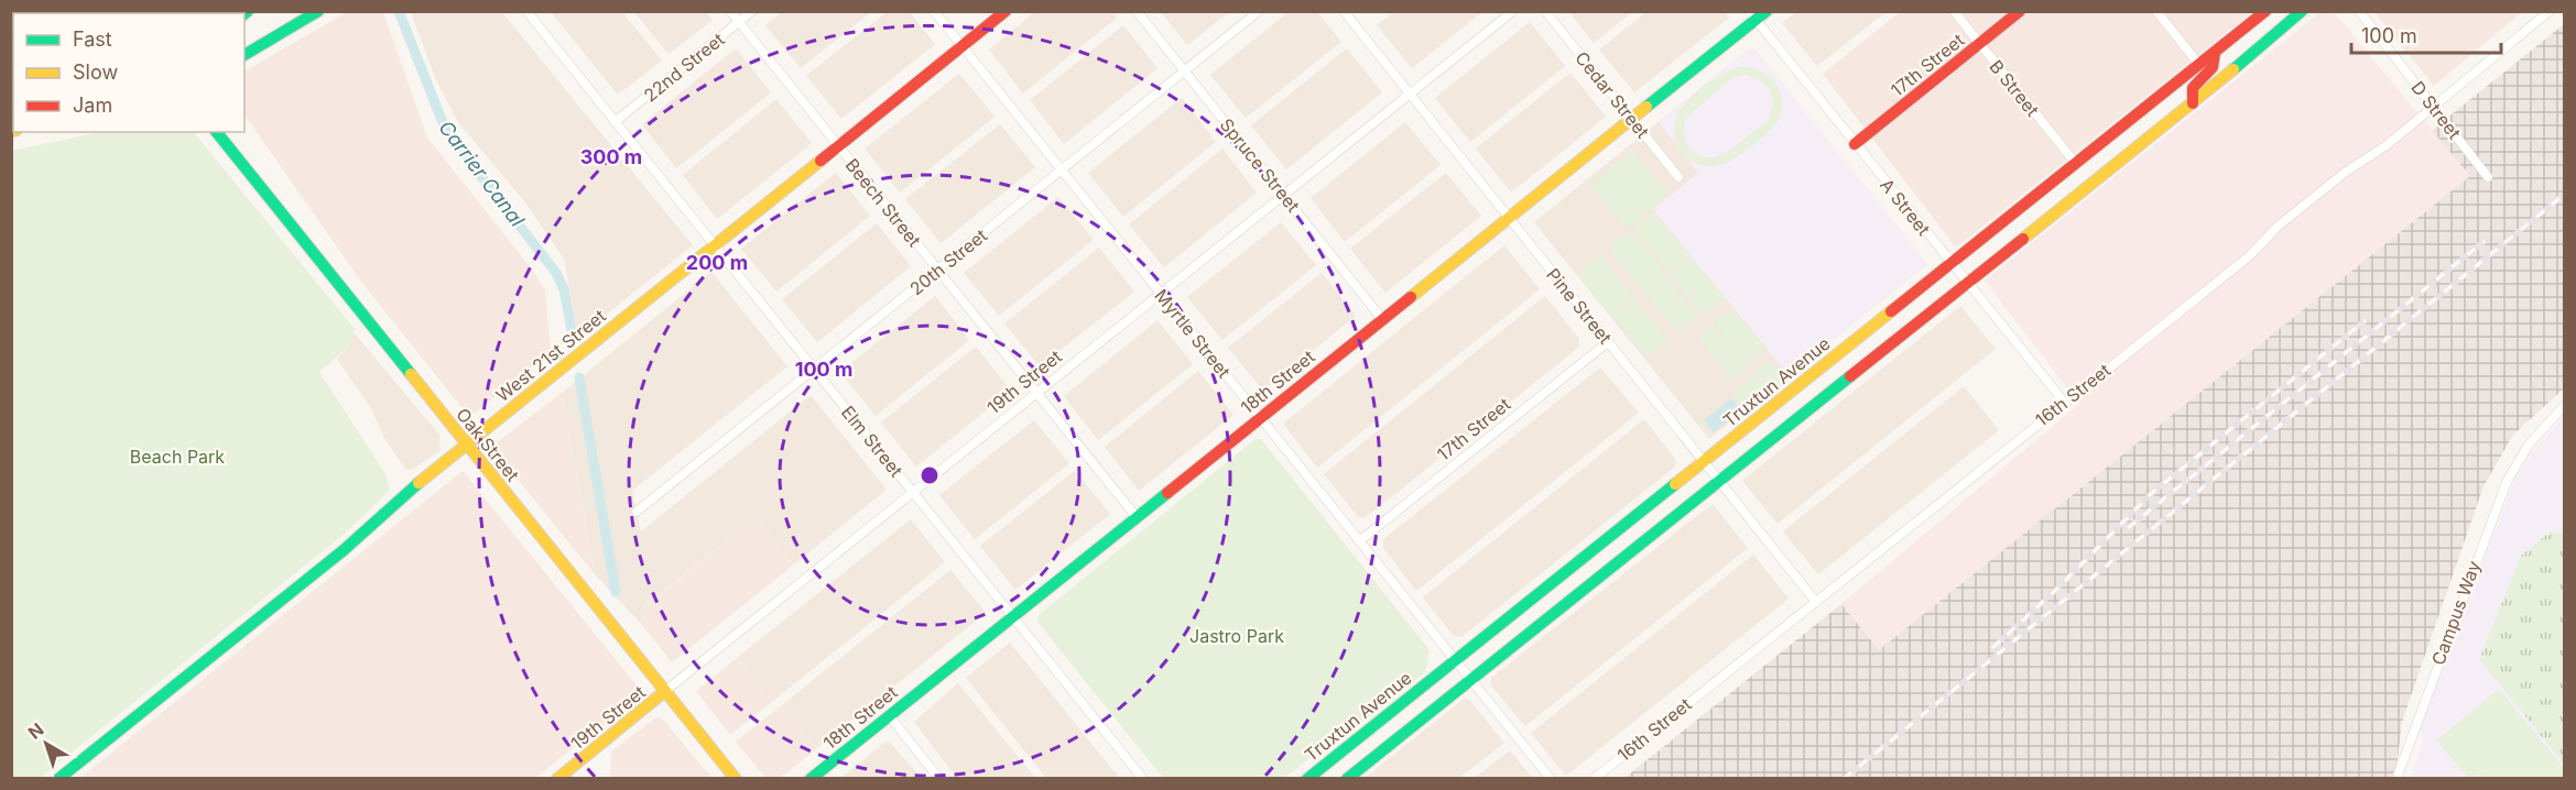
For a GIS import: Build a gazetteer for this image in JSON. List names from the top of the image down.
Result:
{
  "streets": {
    "main road": [
      "17th Street",
      "West 21st Street",
      "19th Street",
      "18th Street",
      "Truxtun Avenue",
      "Oak Street"
    ],
    "street": [
      "22nd Street",
      "B Street",
      "Cedar Street",
      "D Street",
      "Spruce Street",
      "Beech Street",
      "A Street",
      "20th Street",
      "Pine Street",
      "Myrtle Street",
      "16th Street",
      "Elm Street",
      "Campus Way"
    ]
  },
  "crossings": [
    ["17th Street", "B Street"],
    ["17th Street", "A Street"],
    ["17th Street", "Pine Street"],
    ["17th Street", "Myrtle Street"],
    ["22nd Street", "Beech Street"],
    ["22nd Street", "Elm Street"],
    ["B Street", "Truxtun Avenue"],
    ["Cedar Street", "18th Street"],
    ["D Street", "16th Street"],
    ["Spruce Street", "20th Street"],
    ["Spruce Street", "19th Street"],
    ["Spruce Street", "18th Street"],
    ["Beech Street", "20th Street"],
    ["Beech Street", "West 21st Street"],
    ["Beech Street", "19th Street"],
    ["Beech Street", "18th Street"],
    ["A Street", "18th Street"],
    ["A Street", "Truxtun Avenue"],
    ["A Street", "16th Street"],
    ["20th Street", "Myrtle Street"],
    ["20th Street", "Elm Street"],
    ["Pine Street", "19th Street"],
    ["Pine Street", "18th Street"],
    ["Pine Street", "Truxtun Avenue"],
    ["Pine Street", "16th Street"],
    ["Myrtle Street", "West 21st Street"],
    ["Myrtle Street", "19th Street"],
    ["Myrtle Street", "18th Street"],
    ["Myrtle Street", "Truxtun Avenue"],
    ["West 21st Street", "Elm Street"],
    ["West 21st Street", "Oak Street"],
    ["19th Street", "Elm Street"],
    ["19th Street", "Oak Street"],
    ["18th Street", "Elm Street"]
  ],
  "water": ["Carrier Canal"],
  "parks": ["Beach Park", "Jastro Park"],
  "legend": ["Fast", "Slow", "Jam"],
  "scale_bar": "100 m",
  "north": "top left",
  "rings": ["300 m", "200 m", "100 m"]
}
